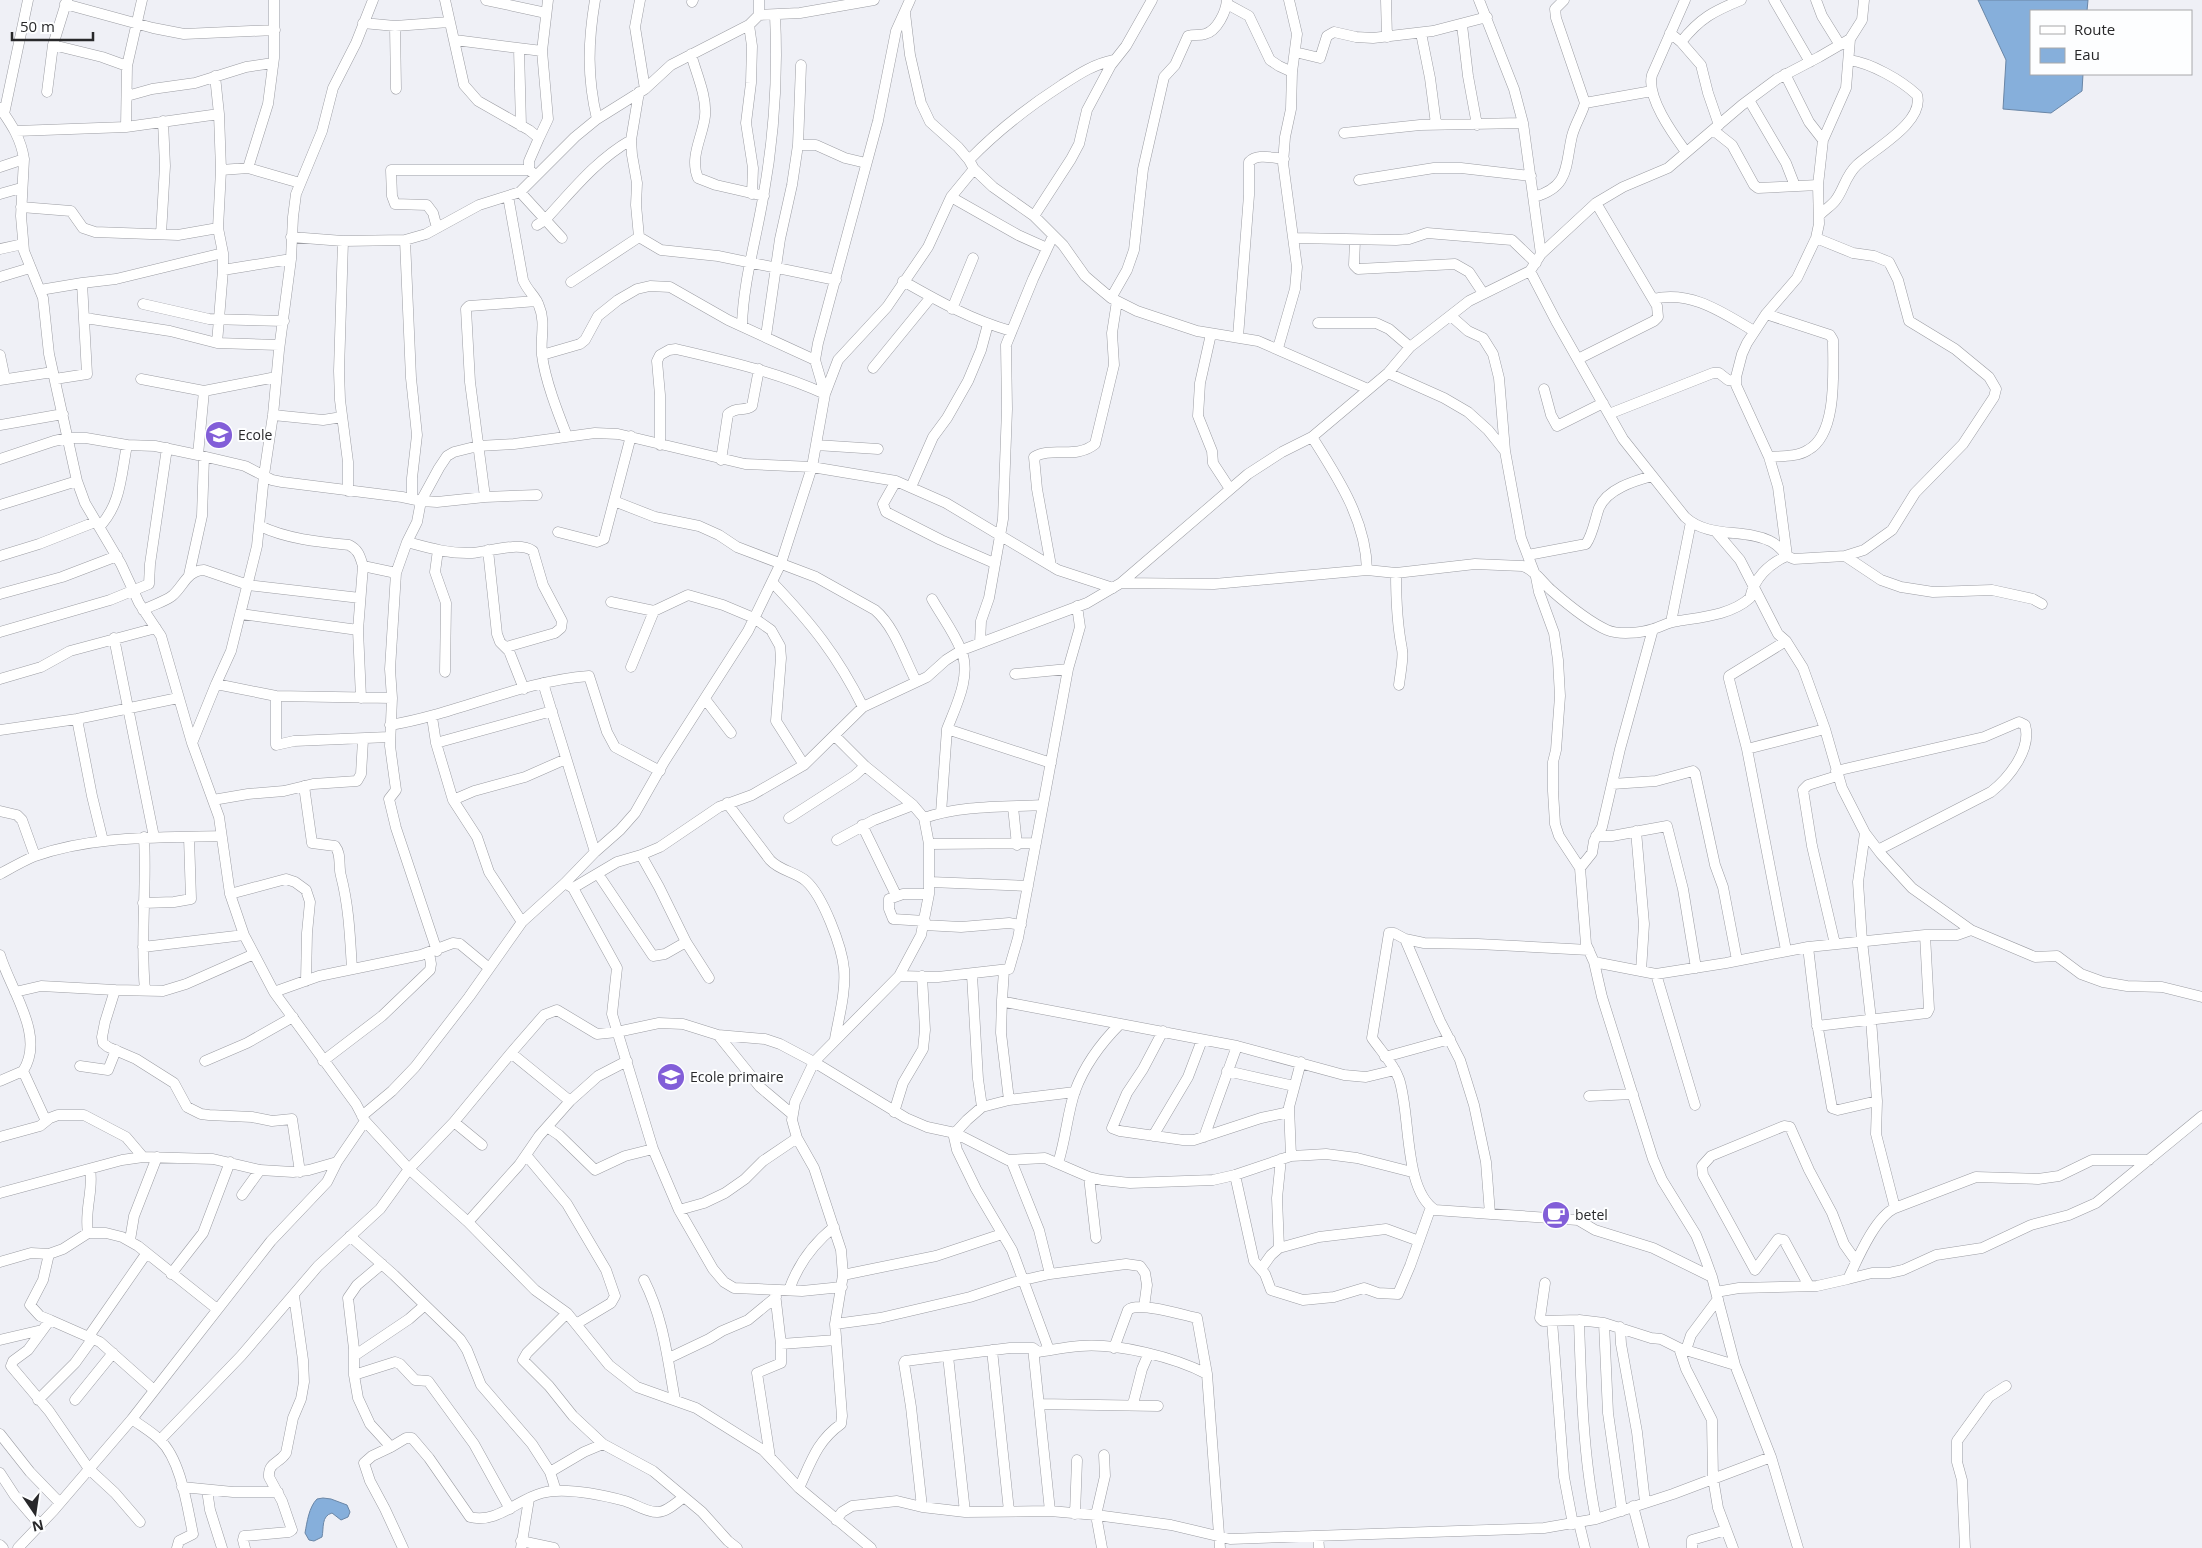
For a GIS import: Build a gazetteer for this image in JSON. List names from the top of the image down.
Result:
{
  "places": {
    "school or university": ["Ecole", "Ecole primaire"],
    "cafe": ["betel"]
  },
  "legend": ["Route", "Eau"],
  "scale_bar": "50 m",
  "north": "bottom"
}
